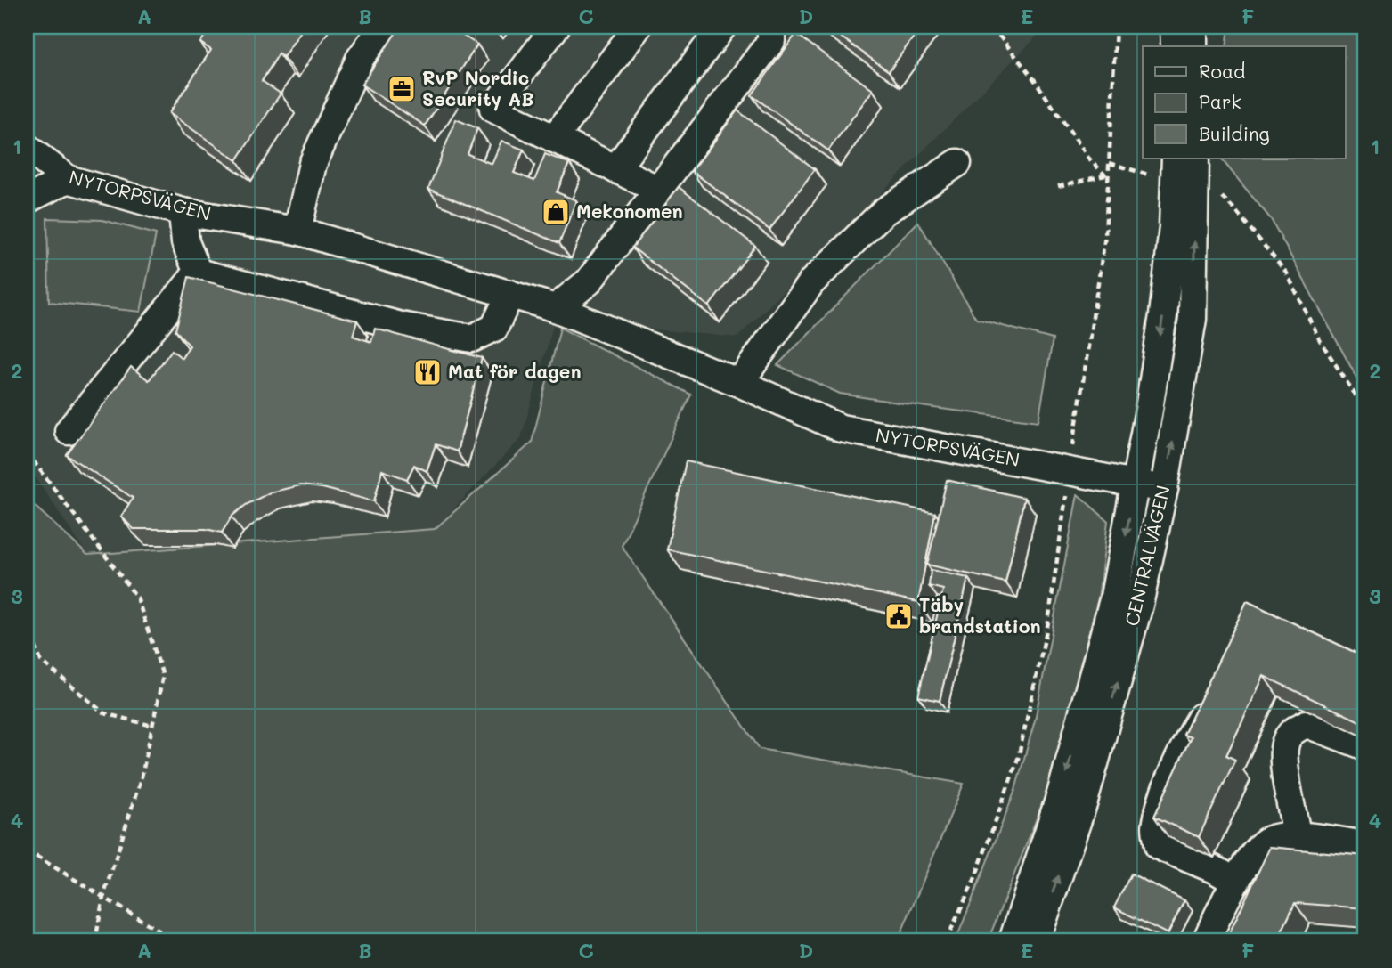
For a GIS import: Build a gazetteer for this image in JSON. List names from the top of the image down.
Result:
{
  "streets": {
    "street": ["NYTORPSVÄGEN", "CENTRALVÄGEN"]
  },
  "crossings": [
    ["NYTORPSVÄGEN", "CENTRALVÄGEN"]
  ],
  "places": {
    "office": ["RvP Nordic Security AB"],
    "shop": ["Mekonomen"],
    "restaurant": ["Mat för dagen"],
    "public building": ["Täby brandstation"]
  },
  "legend": ["Road", "Park", "Building"],
  "grid": {
    "columns": [
      "A",
      "B",
      "C",
      "D",
      "E",
      "F"
    ],
    "rows": [
      "1",
      "2",
      "3",
      "4"
    ]
  }
}
